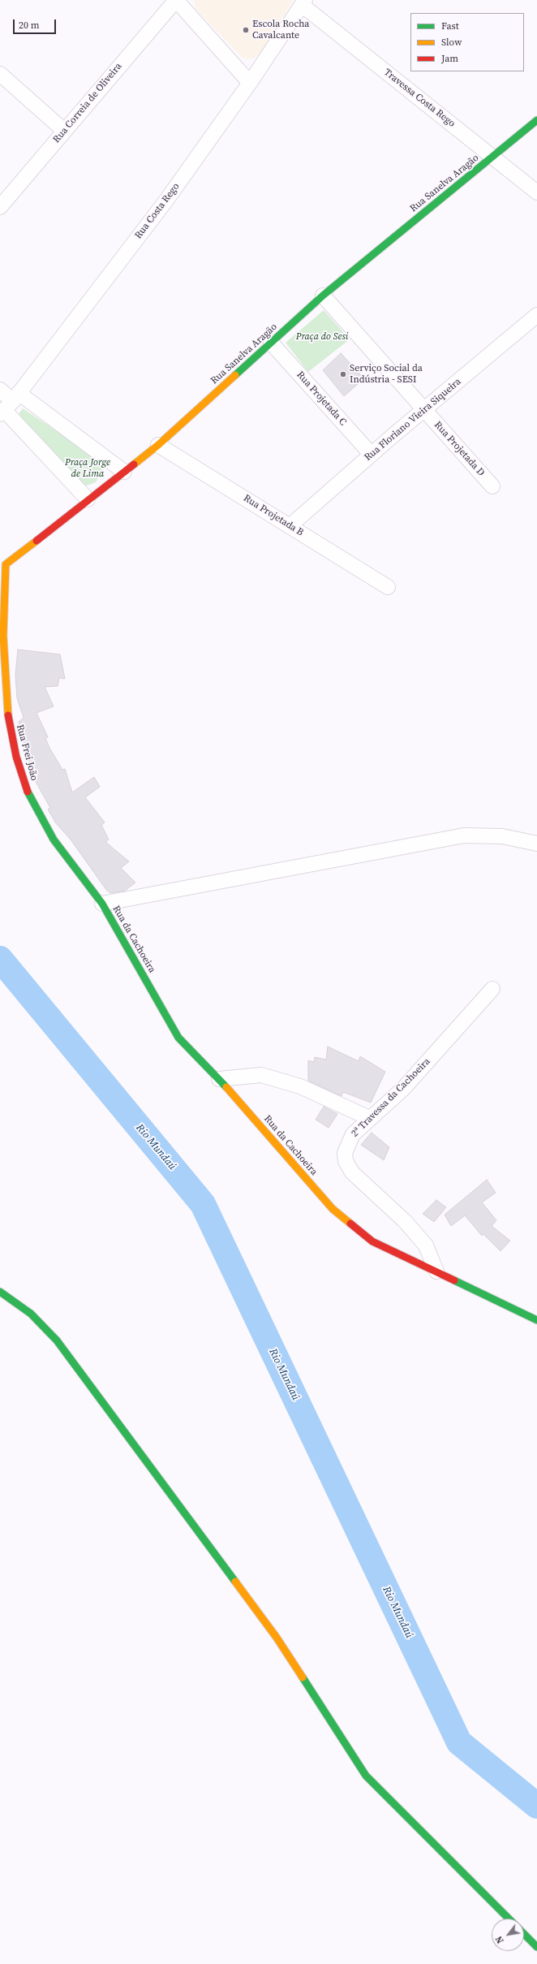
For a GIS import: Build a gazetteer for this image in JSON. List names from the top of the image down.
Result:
{
  "streets": {
    "street": [
      "Travessa Costa Rego",
      "Rua Correia de Oliveira",
      "Rua Sanelva Aragão",
      "Rua Costa Rego",
      "Rua Projetada C",
      "Rua Floriano Vieira Siqueira",
      "Rua Projetada D",
      "Rua Projetada B",
      "Rua Frei João",
      "Rua da Cachoeira",
      "2ª Travessa da Cachoeira"
    ]
  },
  "crossings": [
    ["Travessa Costa Rego", "Rua Sanelva Aragão"],
    ["Travessa Costa Rego", "Rua Costa Rego"],
    ["Rua Sanelva Aragão", "Rua Projetada C"],
    ["Rua Sanelva Aragão", "Rua Projetada D"],
    ["Rua Sanelva Aragão", "Rua Projetada B"],
    ["Rua Sanelva Aragão", "Rua Frei João"],
    ["Rua Projetada C", "Rua Floriano Vieira Siqueira"],
    ["Rua Floriano Vieira Siqueira", "Rua Projetada D"],
    ["Rua Floriano Vieira Siqueira", "Rua Projetada B"],
    ["Rua Frei João", "Rua da Cachoeira"],
    ["Rua da Cachoeira", "2ª Travessa da Cachoeira"]
  ],
  "water": ["Rio Mundaú"],
  "parks": ["Praça do Sesi", "Praça Jorge de Lima"],
  "places": ["Escola Rocha Cavalcante", "Serviço Social da Indústria - SESI"],
  "legend": ["Fast", "Slow", "Jam"],
  "scale_bar": "20 m",
  "north": "bottom left"
}
